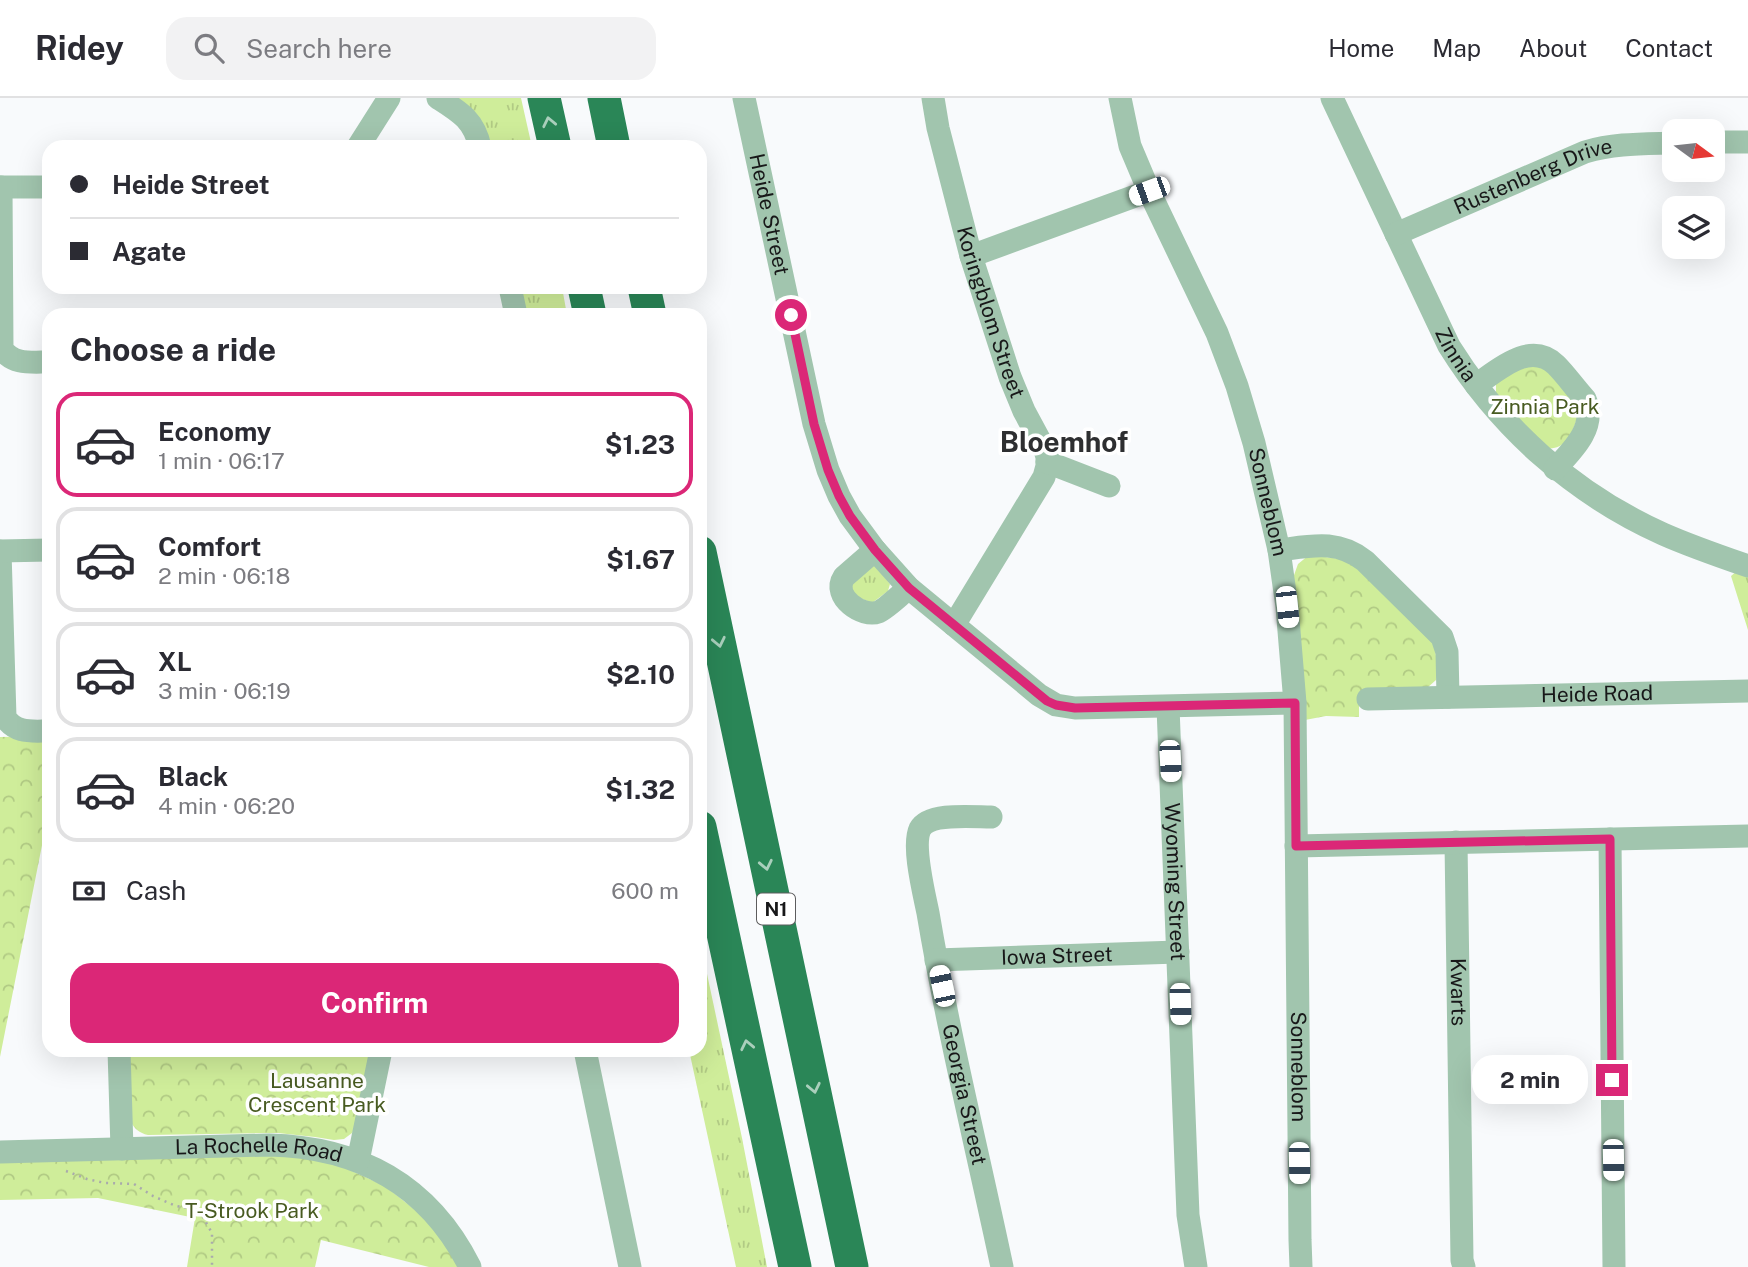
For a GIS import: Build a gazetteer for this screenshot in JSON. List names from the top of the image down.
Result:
{
  "streets": {
    "highway": ["N1"],
    "street": [
      "Rustenberg Drive",
      "Heide Street",
      "Koringblom Street",
      "Zinnia",
      "Sonneblom",
      "Heide Road",
      "Wyoming Street",
      "Iowa Street",
      "Kwarts",
      "Georgia Street",
      "La Rochelle Road"
    ]
  },
  "crossings": [
    ["Rustenberg Drive", "Zinnia"],
    ["Heide Street", "Sonneblom"],
    ["Heide Street", "Wyoming Street"],
    ["Wyoming Street", "Iowa Street"],
    ["Iowa Street", "Georgia Street"]
  ],
  "districts": ["Bloemhof"],
  "parks": ["Zinnia Park", "Lausanne Crescent Park", "T-Strook Park"],
  "north": "right",
  "page": {
    "header": "Ridey",
    "search": "Search here",
    "nav": [
      "Home",
      "Map",
      "About",
      "Contact"
    ],
    "banner": ["Heide Street", "Agate"],
    "heading": "Choose a ride",
    "list": [
      {
        "name": "Economy",
        "note": "1 min · 06:17",
        "value": "$1.23"
      },
      {
        "name": "Comfort",
        "note": "2 min · 06:18",
        "value": "$1.67"
      },
      {
        "name": "XL",
        "note": "3 min · 06:19",
        "value": "$2.10"
      },
      {
        "name": "Black",
        "note": "4 min · 06:20",
        "value": "$1.32"
      }
    ],
    "pay": ["Cash", "600 m"],
    "buttons": "Confirm",
    "bubble": "2 min"
  }
}
